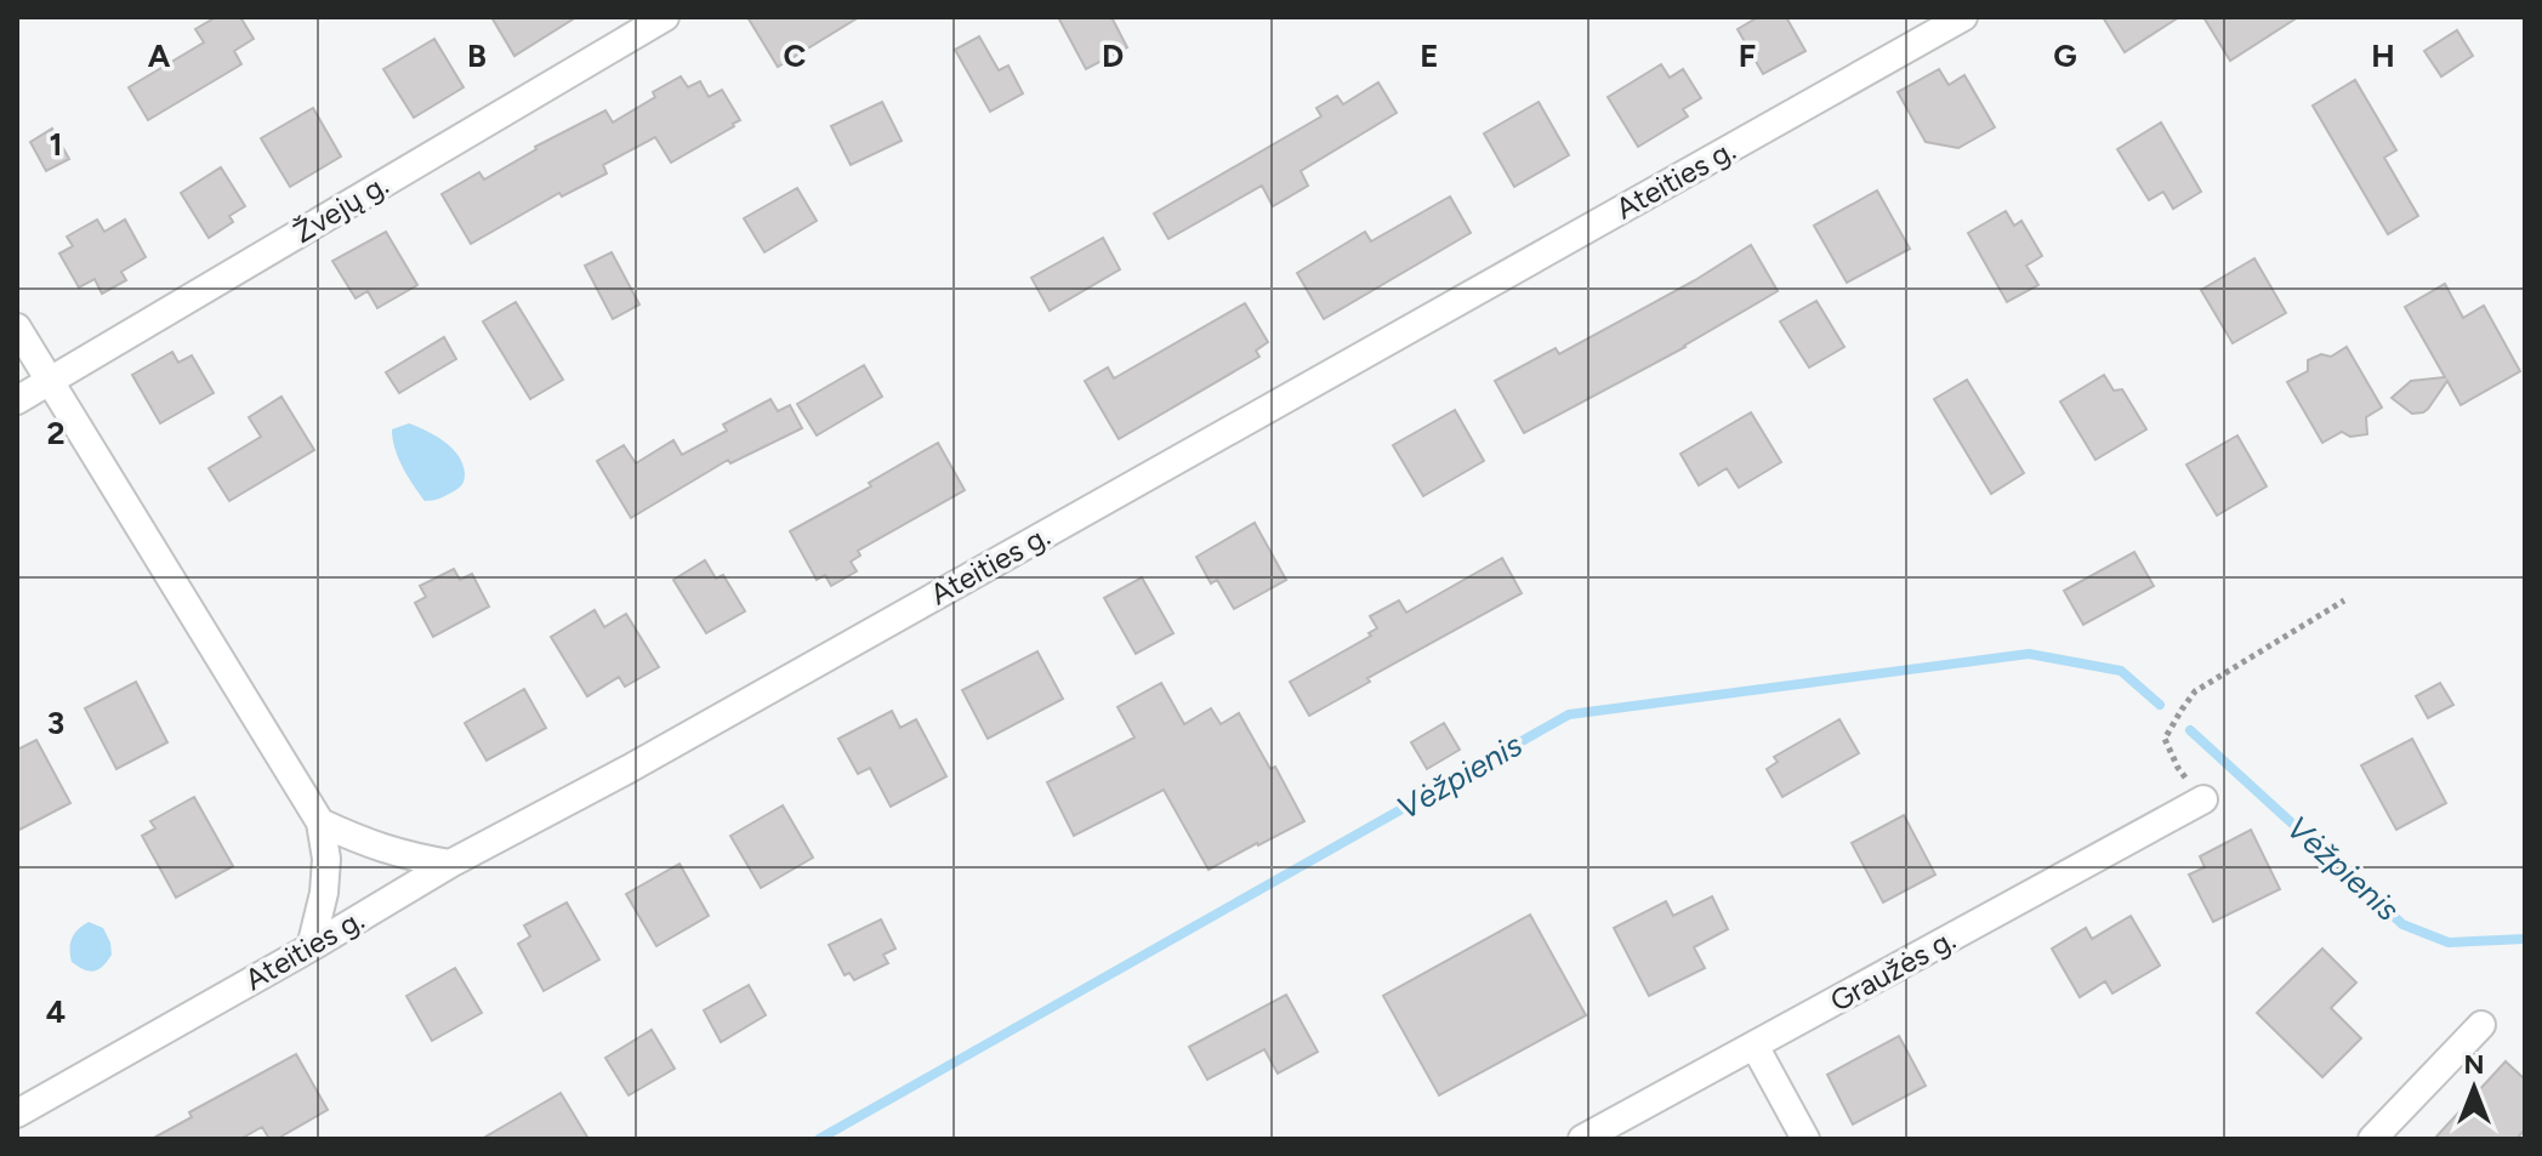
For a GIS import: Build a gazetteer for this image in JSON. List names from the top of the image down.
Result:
{
  "streets": {
    "street": ["Ateities g.", "Žvejų g.", "Graužės g."]
  },
  "water": ["Vėžpienis"],
  "north": "top",
  "grid": {
    "columns": [
      "A",
      "B",
      "C",
      "D",
      "E",
      "F",
      "G",
      "H"
    ],
    "rows": [
      "1",
      "2",
      "3",
      "4"
    ]
  }
}
